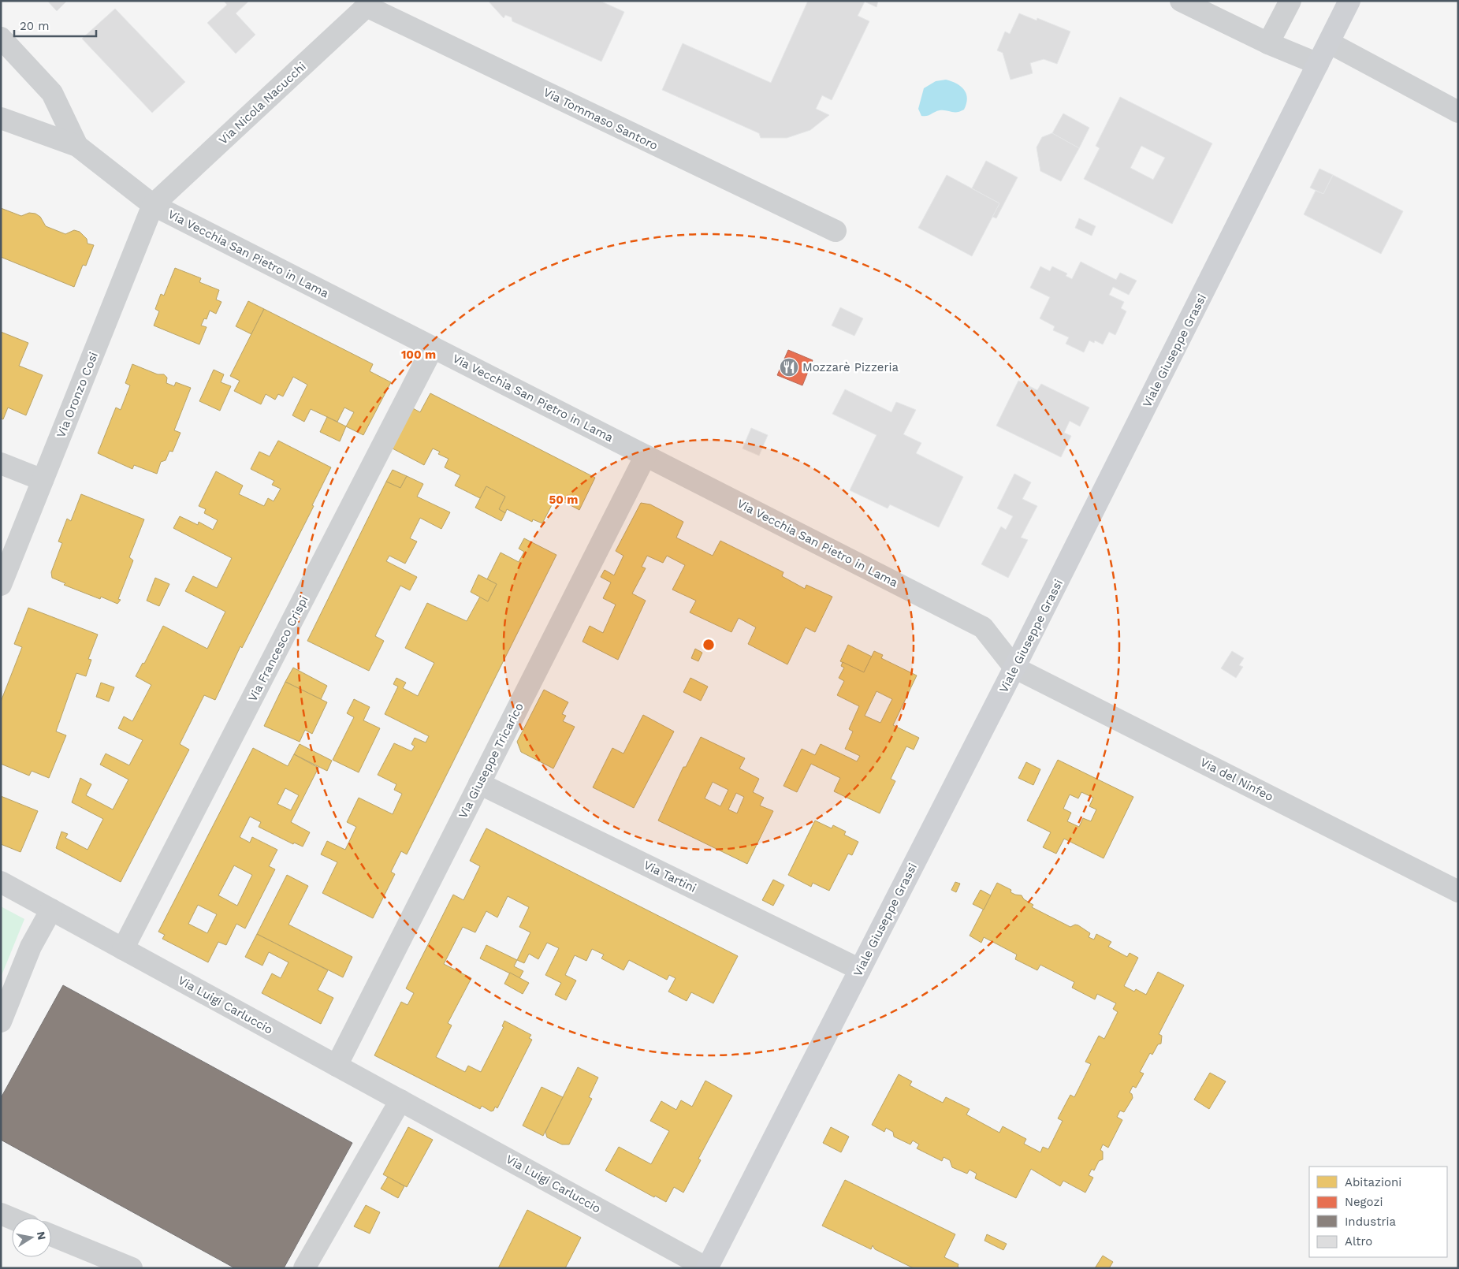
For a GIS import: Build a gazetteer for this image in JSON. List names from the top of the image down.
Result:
{
  "streets": {
    "main road": ["Viale Giuseppe Grassi"],
    "street": [
      "Via Nicola Nacucchi",
      "Via Tommaso Santoro",
      "Via Vecchia San Pietro in Lama",
      "Via Oronzo Cosi",
      "Via Francesco Crispi",
      "Via Giuseppe Tricarico",
      "Via del Ninfeo",
      "Via Tartini",
      "Via Luigi Carluccio"
    ]
  },
  "crossings": [
    ["Via Nicola Nacucchi", "Via Tommaso Santoro"],
    ["Via Nicola Nacucchi", "Via Vecchia San Pietro in Lama"],
    ["Via Nicola Nacucchi", "Via Oronzo Cosi"],
    ["Via Vecchia San Pietro in Lama", "Viale Giuseppe Grassi"],
    ["Via Vecchia San Pietro in Lama", "Via Oronzo Cosi"],
    ["Via Vecchia San Pietro in Lama", "Via Francesco Crispi"],
    ["Via Vecchia San Pietro in Lama", "Via Giuseppe Tricarico"],
    ["Via Vecchia San Pietro in Lama", "Via del Ninfeo"],
    ["Viale Giuseppe Grassi", "Via del Ninfeo"],
    ["Viale Giuseppe Grassi", "Via Tartini"],
    ["Viale Giuseppe Grassi", "Via Luigi Carluccio"],
    ["Via Francesco Crispi", "Via Luigi Carluccio"],
    ["Via Giuseppe Tricarico", "Via Tartini"],
    ["Via Giuseppe Tricarico", "Via Luigi Carluccio"]
  ],
  "places": {
    "restaurant": ["Mozzarè Pizzeria"]
  },
  "legend": [
    "Abitazioni",
    "Negozi",
    "Industria",
    "Altro"
  ],
  "scale_bar": "20 m",
  "north": "right",
  "rings": ["100 m", "50 m"]
}
